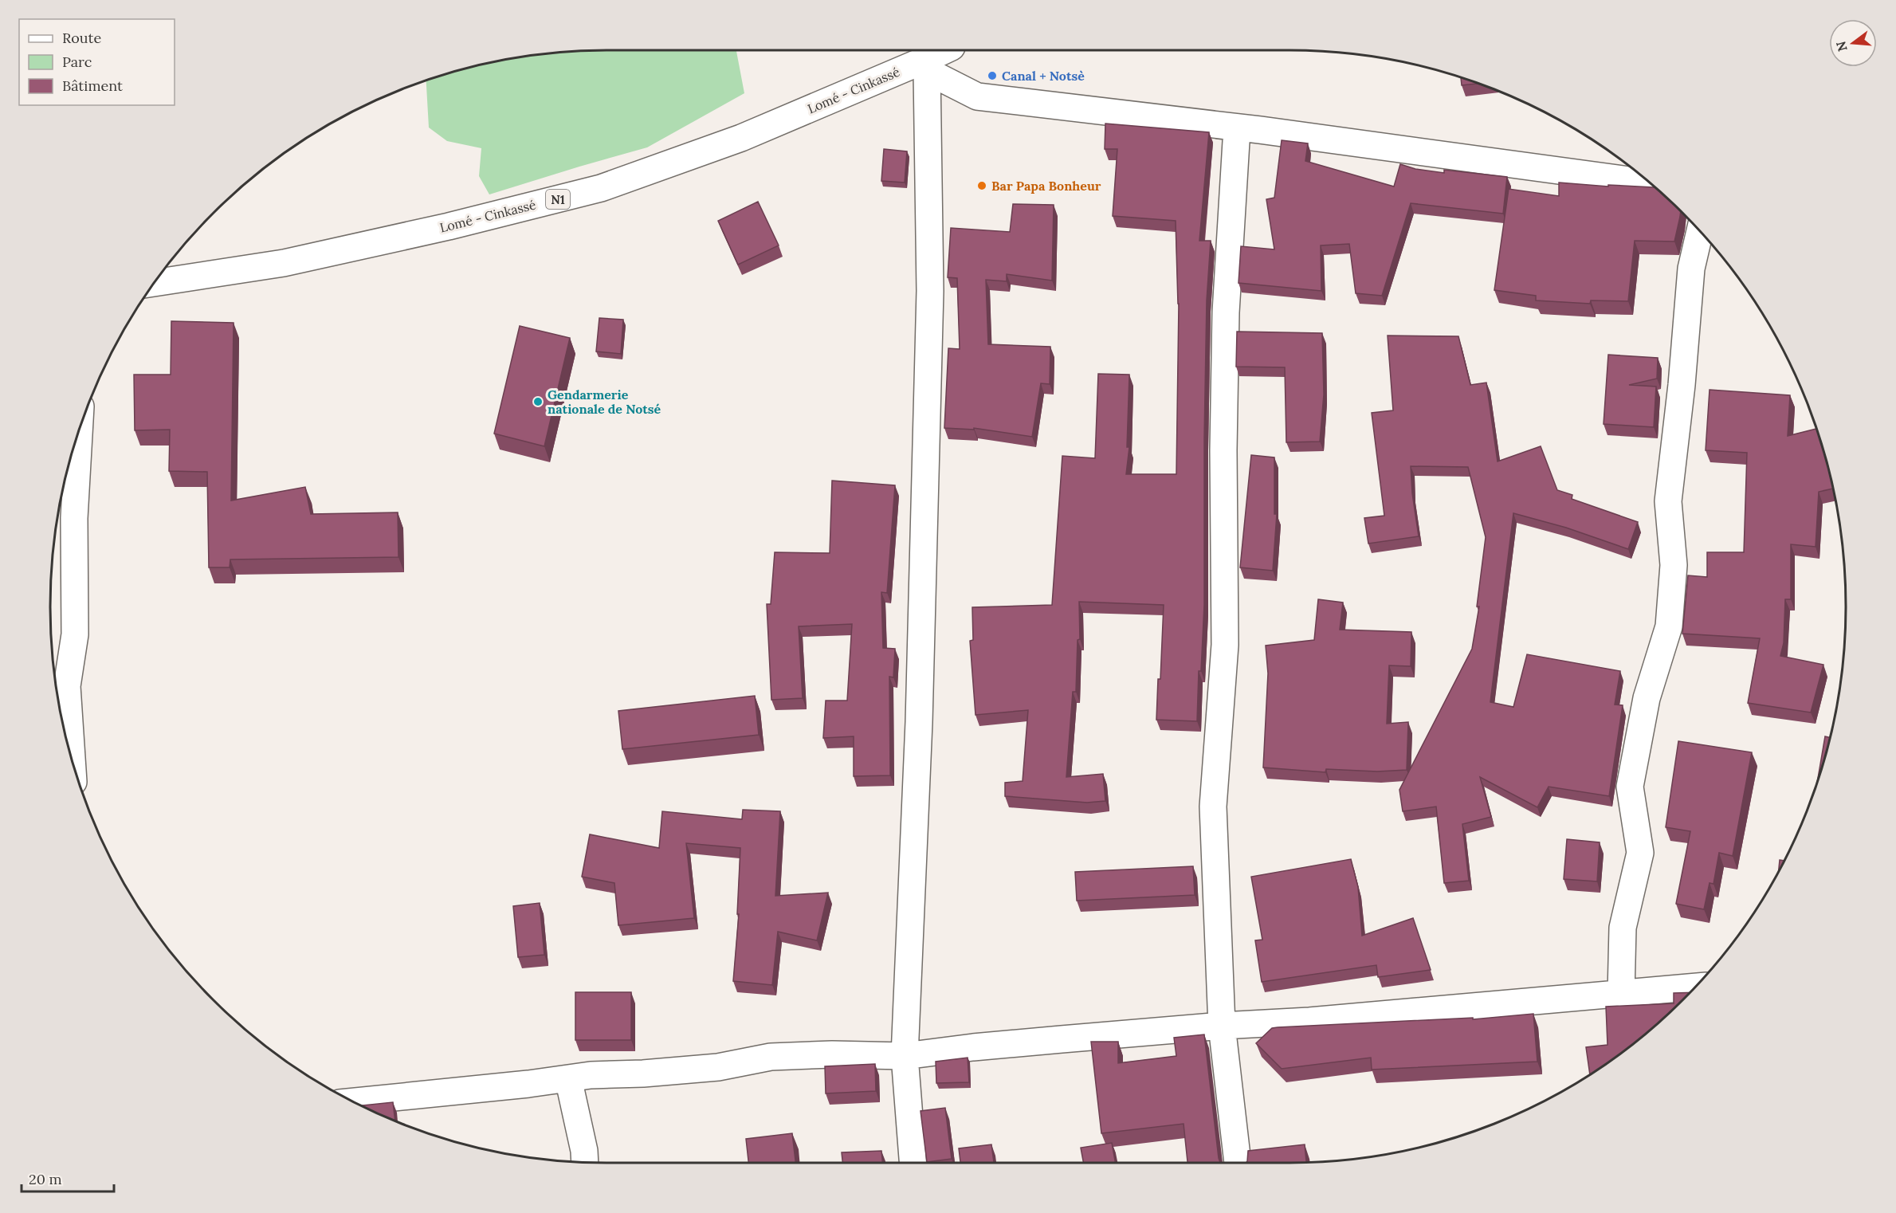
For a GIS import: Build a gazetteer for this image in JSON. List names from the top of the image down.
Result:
{
  "streets": {
    "main road": ["Lomé - Cinkassé", "N1"]
  },
  "places": ["Canal + Notsè", "Bar Papa Bonheur", "Gendarmerie nationale de Notsé"],
  "legend": ["Route", "Parc", "Bâtiment"],
  "scale_bar": "20 m",
  "north": "left"
}
